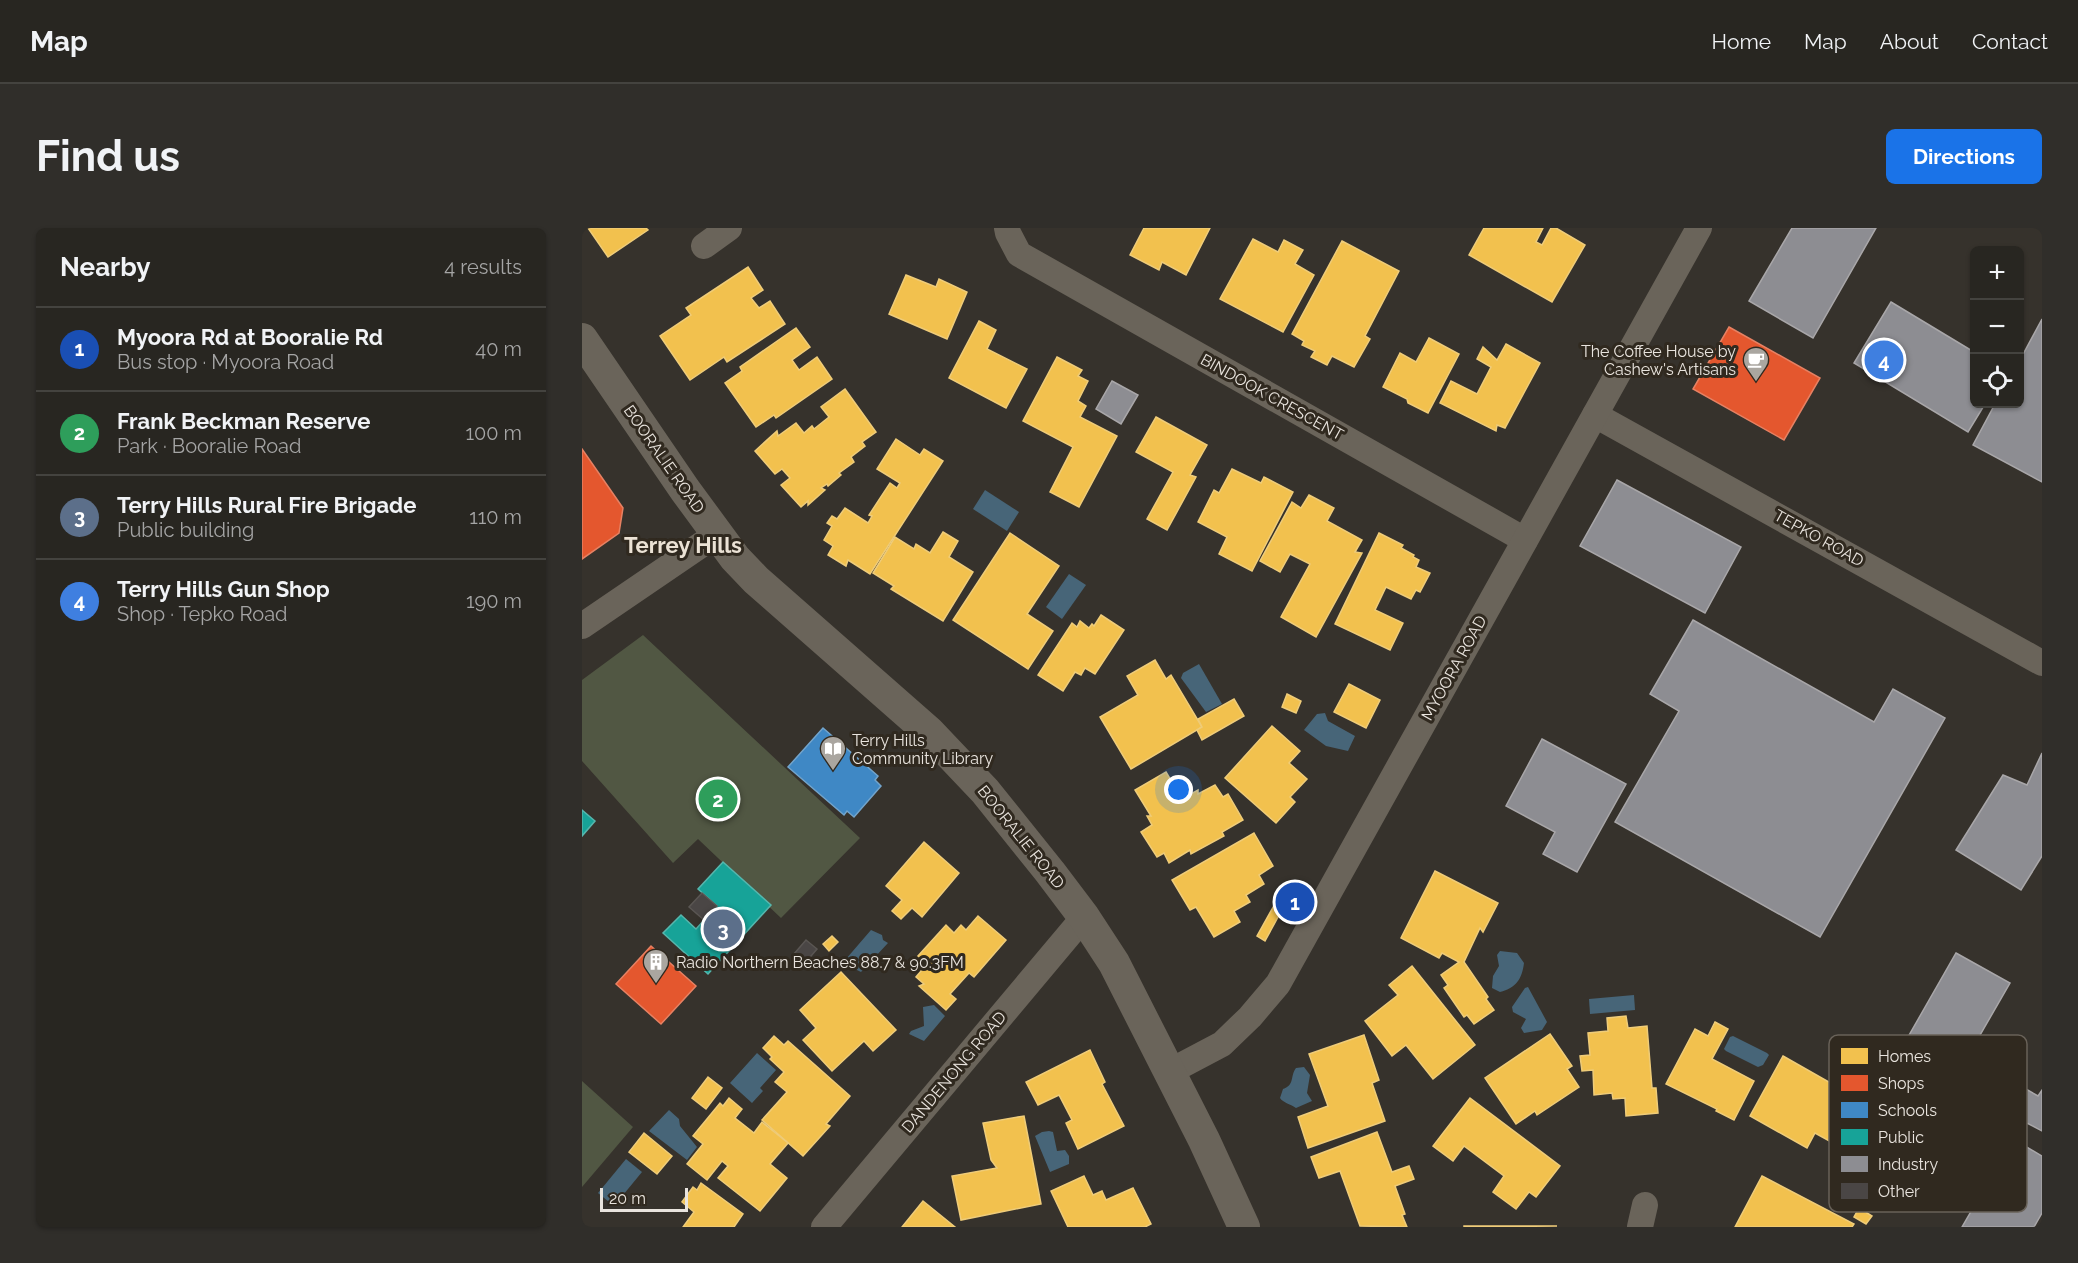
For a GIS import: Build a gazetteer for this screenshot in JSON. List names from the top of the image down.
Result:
{
  "streets": {
    "street": [
      "BINDOOK CRESCENT",
      "BOORALIE ROAD",
      "TEPKO ROAD",
      "MYOORA ROAD",
      "DANDENONG ROAD"
    ]
  },
  "crossings": [
    ["BINDOOK CRESCENT", "MYOORA ROAD"],
    ["BOORALIE ROAD", "MYOORA ROAD"],
    ["BOORALIE ROAD", "DANDENONG ROAD"],
    ["TEPKO ROAD", "MYOORA ROAD"]
  ],
  "districts": ["Terrey Hills"],
  "places": {
    "cafe": ["The Coffee House by Cashew's Artisans"],
    "library": ["Terry Hills Community Library"],
    "building": ["Radio Northern Beaches 88.7 & 90.3FM"]
  },
  "legend": [
    "Homes",
    "Shops",
    "Schools",
    "Public",
    "Industry",
    "Other"
  ],
  "scale_bar": "20 m",
  "page": {
    "header": "Map",
    "nav": [
      "Home",
      "Map",
      "About",
      "Contact"
    ],
    "buttons": "Directions",
    "title": "Find us",
    "heading": ["Nearby", "4 results"],
    "map_buttons": ["+", "−"],
    "list": [
      {
        "mark": "1",
        "name": "Myoora Rd at Booralie Rd",
        "note": "Bus stop · Myoora Road",
        "value": "40 m"
      },
      {
        "mark": "2",
        "name": "Frank Beckman Reserve",
        "note": "Park · Booralie Road",
        "value": "100 m"
      },
      {
        "mark": "3",
        "name": "Terry Hills Rural Fire Brigade",
        "note": "Public building",
        "value": "110 m"
      },
      {
        "mark": "4",
        "name": "Terry Hills Gun Shop",
        "note": "Shop · Tepko Road",
        "value": "190 m"
      }
    ],
    "pins": [
      "4",
      "2",
      "1",
      "3"
    ],
    "scale": "20 m"
  }
}
